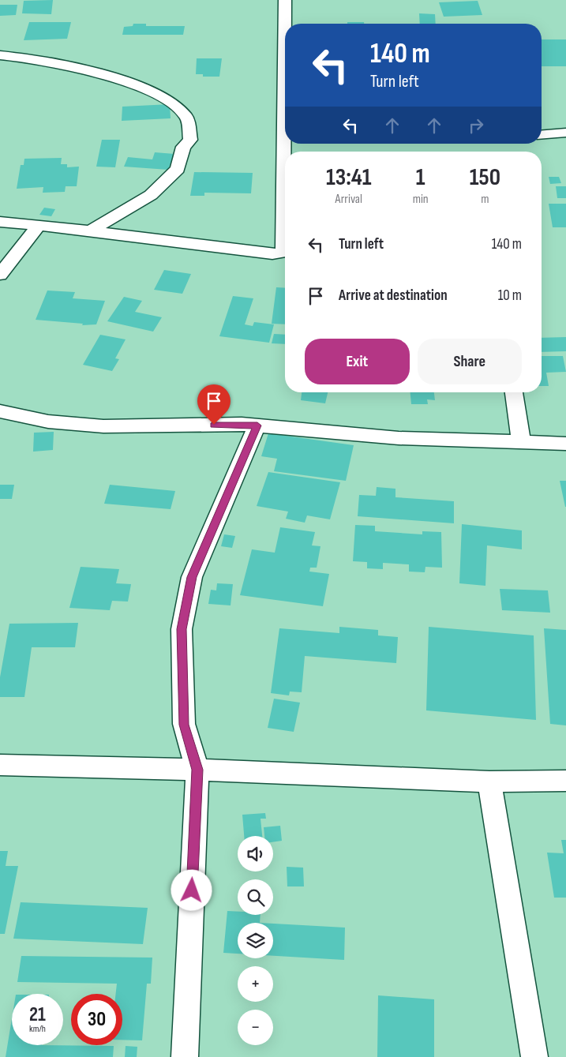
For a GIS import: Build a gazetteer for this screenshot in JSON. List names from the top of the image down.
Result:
{
  "page": {
    "turn": ["140 m", "Turn left"],
    "eta": [
      "13:41",
      "Arrival",
      "1",
      "min",
      "150",
      "m"
    ],
    "list": [
      {
        "name": "Turn left",
        "value": "140 m"
      },
      {
        "name": "Arrive at destination",
        "value": "10 m"
      }
    ],
    "buttons": ["Exit", "Share"],
    "map_buttons": ["+", "−"],
    "speed": "21 km/h",
    "limit": "30"
  }
}
